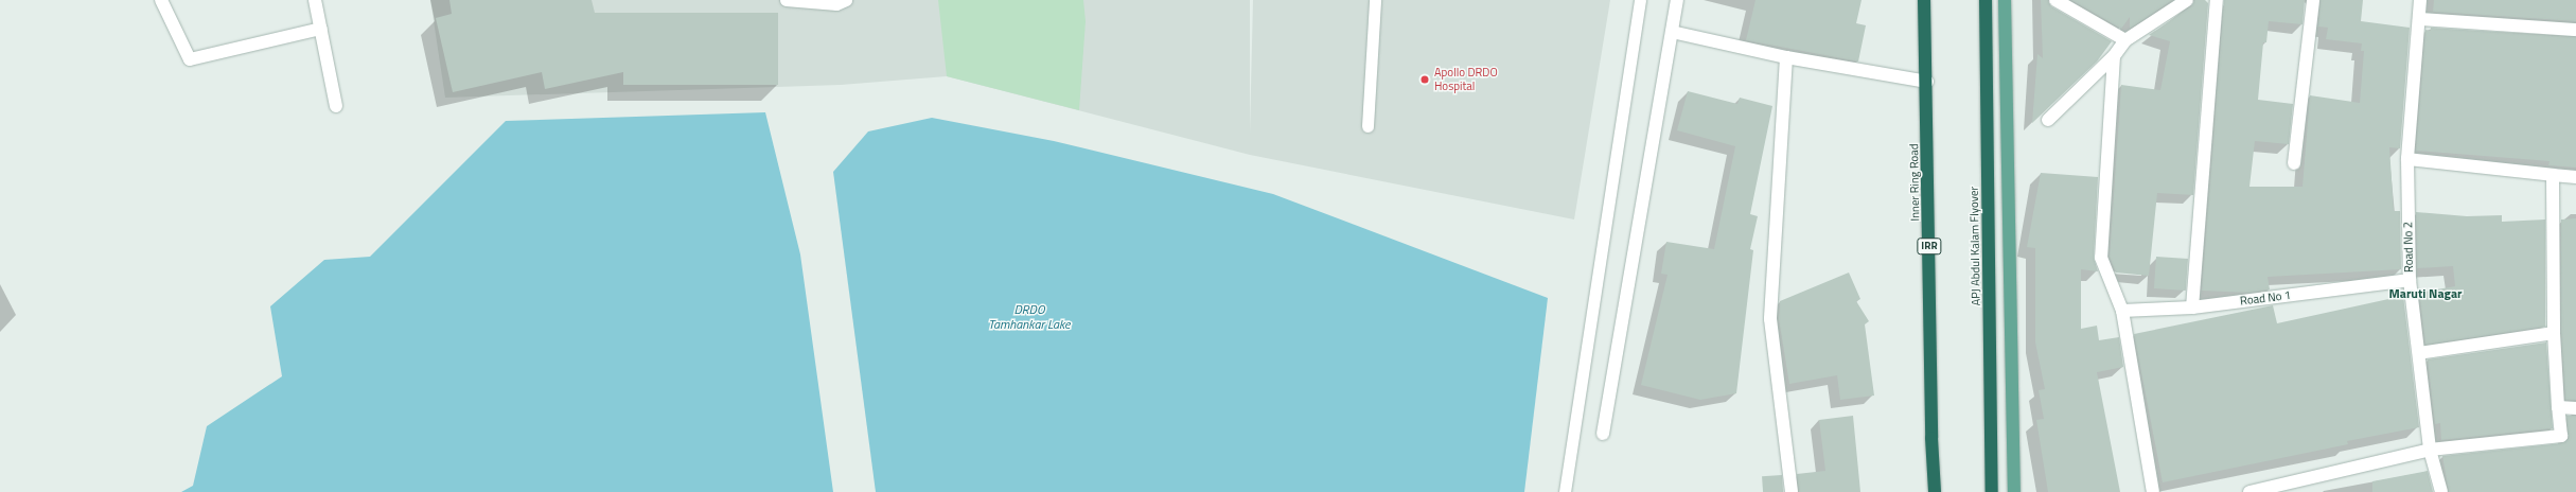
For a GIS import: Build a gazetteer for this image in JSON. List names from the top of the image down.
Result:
{
  "streets": {
    "highway": ["Inner Ring Road", "IRR", "APJ Abdul Kalam Flyover"],
    "street": ["Road No 2", "Road No 1"]
  },
  "crossings": [
    ["Road No 2", "Road No 1"]
  ],
  "districts": ["Maruti Nagar"],
  "water": ["DRDO Tamhankar Lake"],
  "places": ["Apollo DRDO Hospital"]
}
